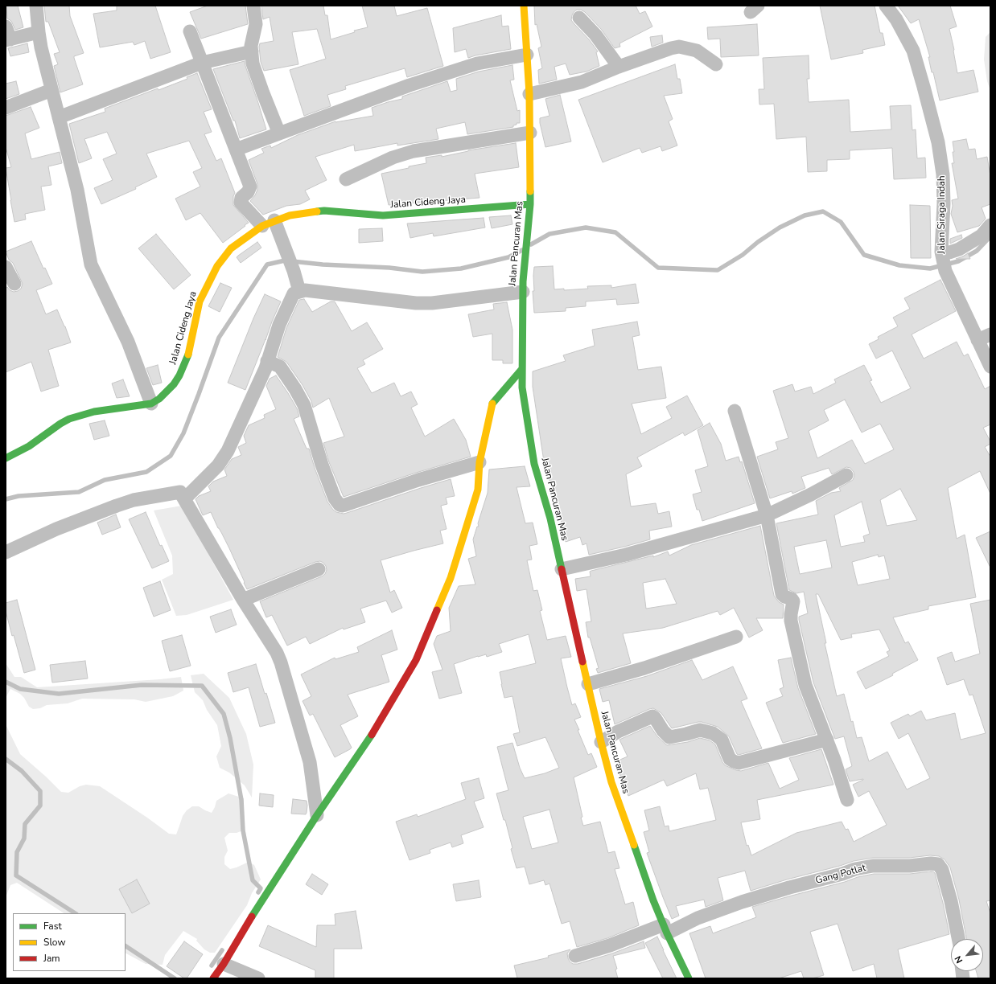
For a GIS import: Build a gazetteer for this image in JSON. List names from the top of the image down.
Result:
{
  "streets": {
    "street": [
      "Jalan Cideng Jaya",
      "Jalan Siraga Indah",
      "Jalan Pancuran Mas",
      "Gang Potlat"
    ]
  },
  "crossings": [
    ["Jalan Cideng Jaya", "Jalan Pancuran Mas"],
    ["Jalan Pancuran Mas", "Gang Potlat"]
  ],
  "legend": ["Fast", "Slow", "Jam"],
  "north": "bottom left"
}
